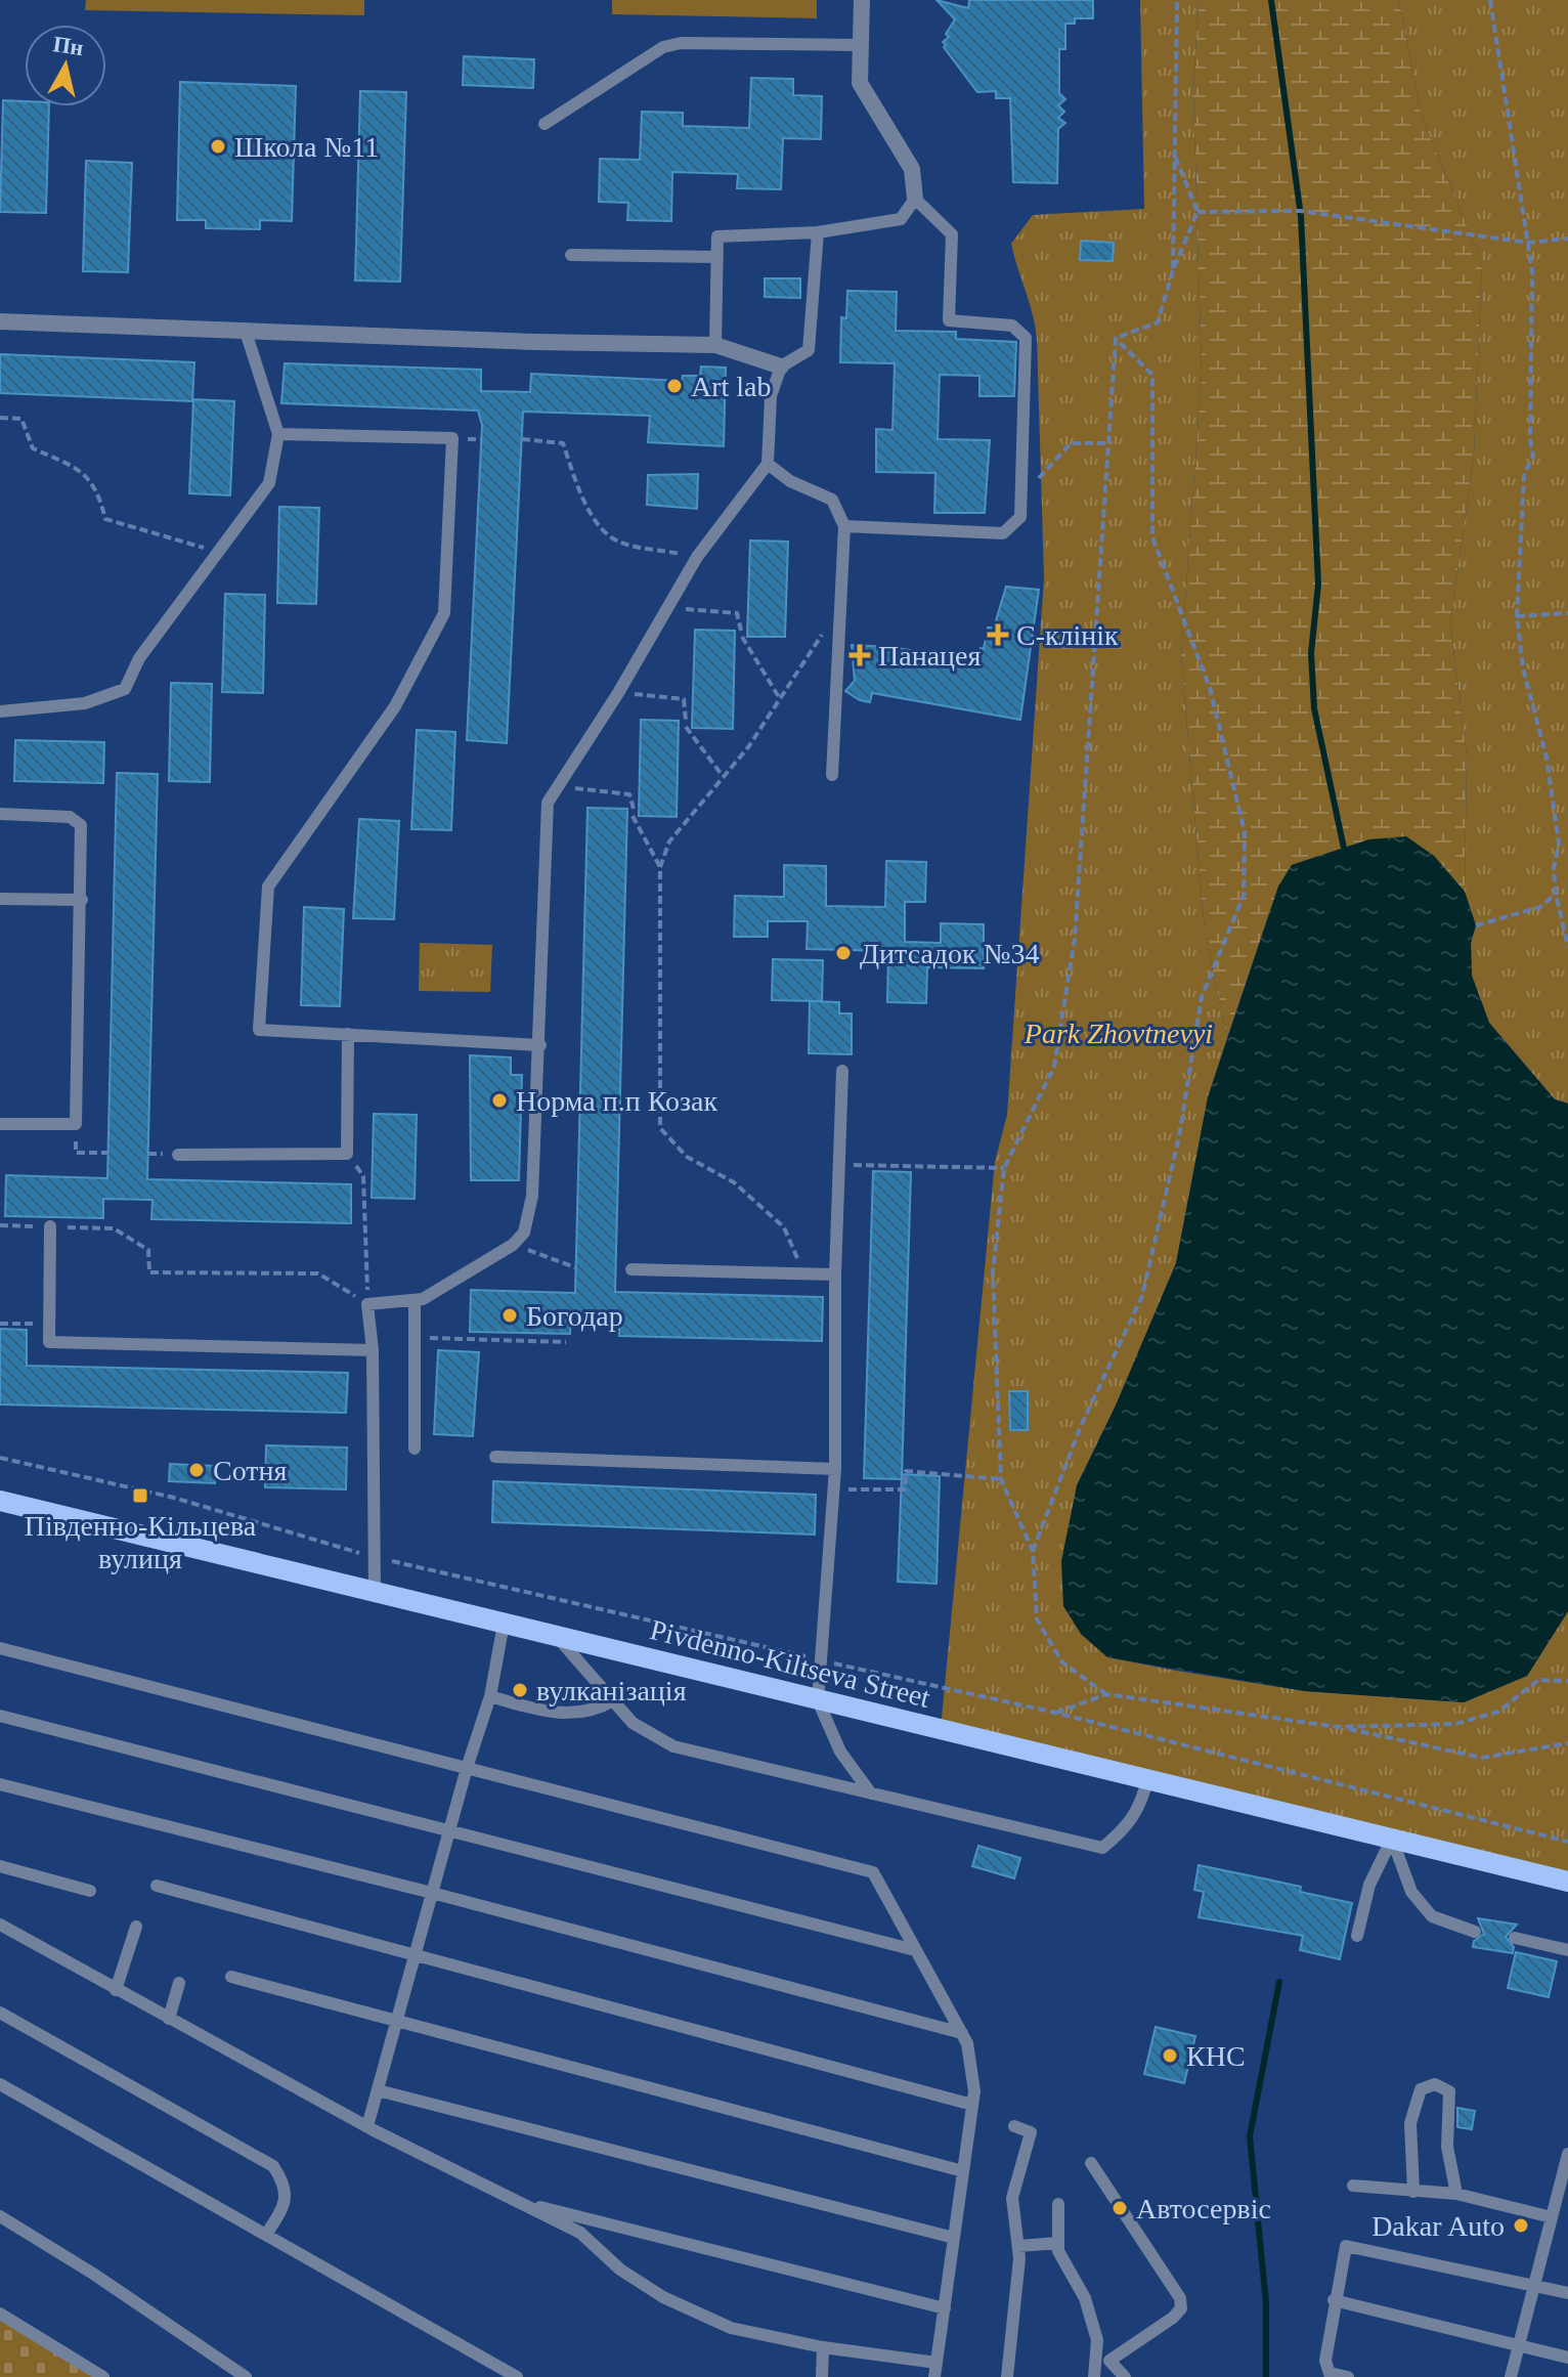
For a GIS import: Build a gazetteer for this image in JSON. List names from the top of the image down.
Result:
{
  "streets": {
    "main road": ["Pivdenno-Kiltseva Street"]
  },
  "parks": ["Park Zhovtnevyi"],
  "places": {
    "other": [
      "Школа №11",
      "Art lab",
      "Дитсадок №34",
      "Норма п.п Козак",
      "Богодар",
      "Сотня",
      "вулканізація",
      "КНС",
      "Автосервіс",
      "Dakar Auto"
    ],
    "health": ["С-клінік", "Панацея"],
    "transit": ["Південно-Кільцева вулиця"]
  },
  "north": "top"
}
